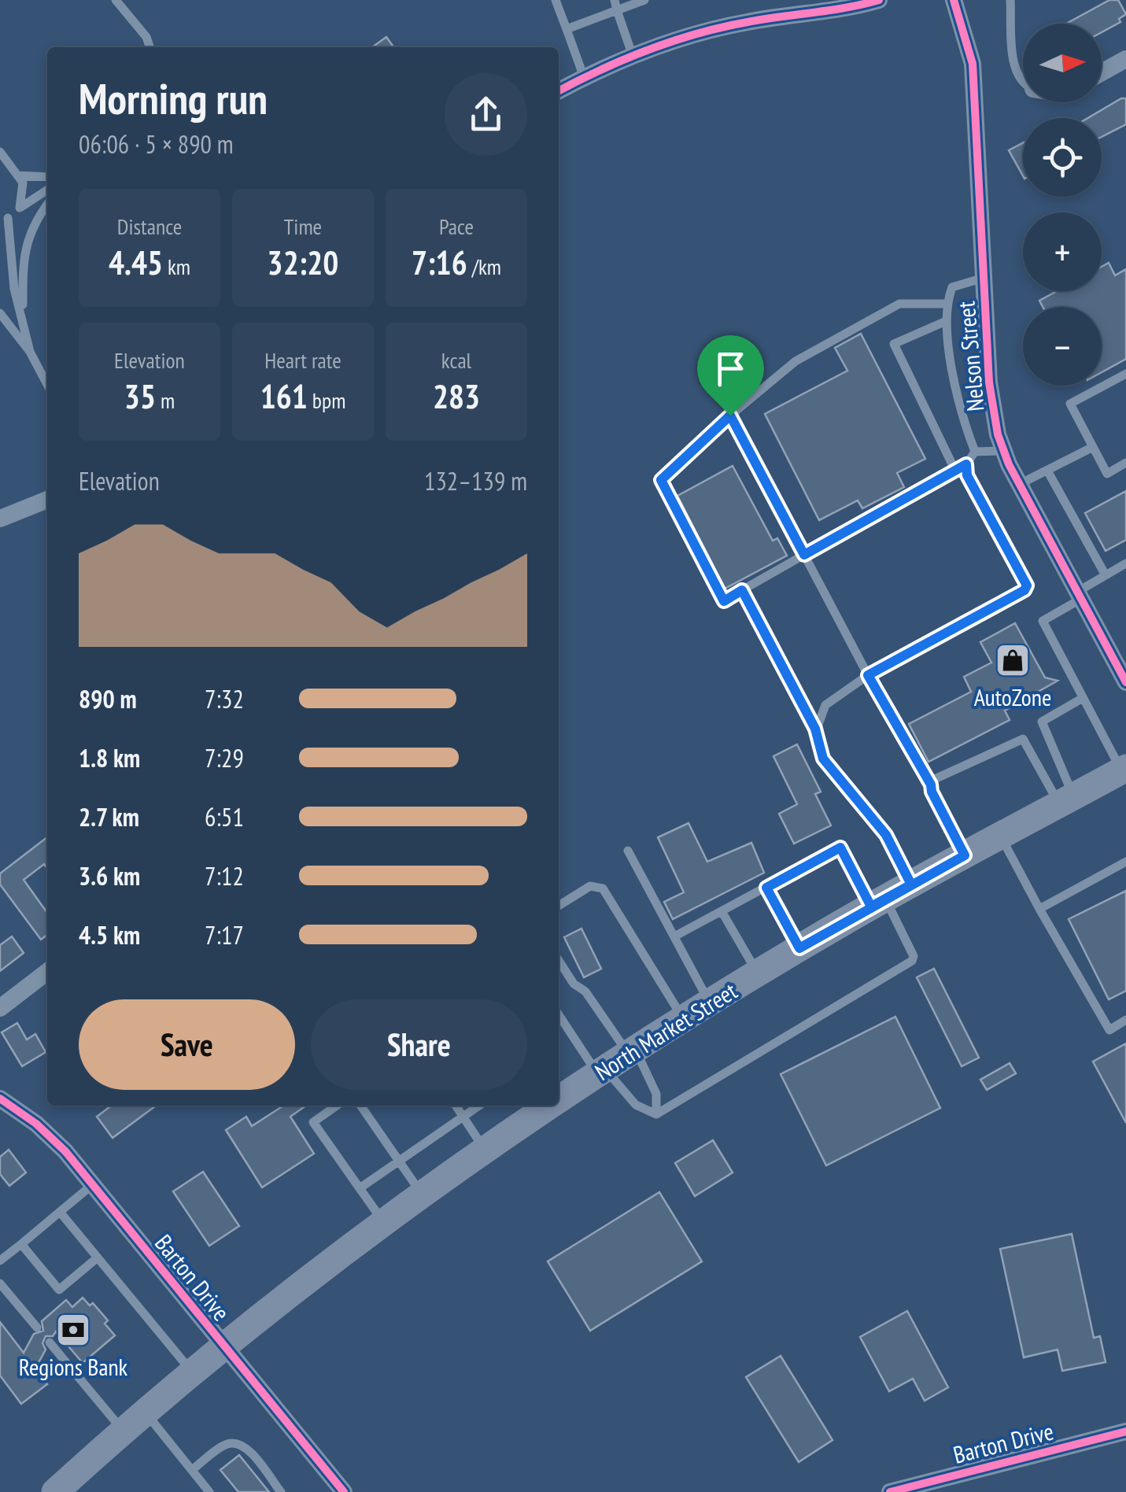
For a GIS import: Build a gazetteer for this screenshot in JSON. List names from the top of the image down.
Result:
{
  "streets": {
    "main road": ["North Market Street"],
    "street": ["Nelson Street", "Barton Drive"]
  },
  "crossings": [
    ["North Market Street", "Barton Drive"]
  ],
  "places": {
    "shop": ["AutoZone"],
    "bank": ["Regions Bank"]
  },
  "north": "right",
  "page": {
    "map_buttons": ["+", "−"],
    "heading": ["Morning run", "06:06 · 5 × 890 m"],
    "stats": [
      ["Distance", "4.45 km"],
      ["Time", "32:20"],
      ["Pace", "7:16 /km"],
      ["Elevation", "35 m"],
      ["Heart rate", "161 bpm"],
      ["kcal", "283"]
    ],
    "chart": ["Elevation", "132–139 m"],
    "list": [
      {
        "name": "890 m",
        "note": "7:32"
      },
      {
        "name": "1.8 km",
        "note": "7:29"
      },
      {
        "name": "2.7 km",
        "note": "6:51"
      },
      {
        "name": "3.6 km",
        "note": "7:12"
      },
      {
        "name": "4.5 km",
        "note": "7:17"
      }
    ],
    "buttons": ["Save", "Share"]
  }
}
